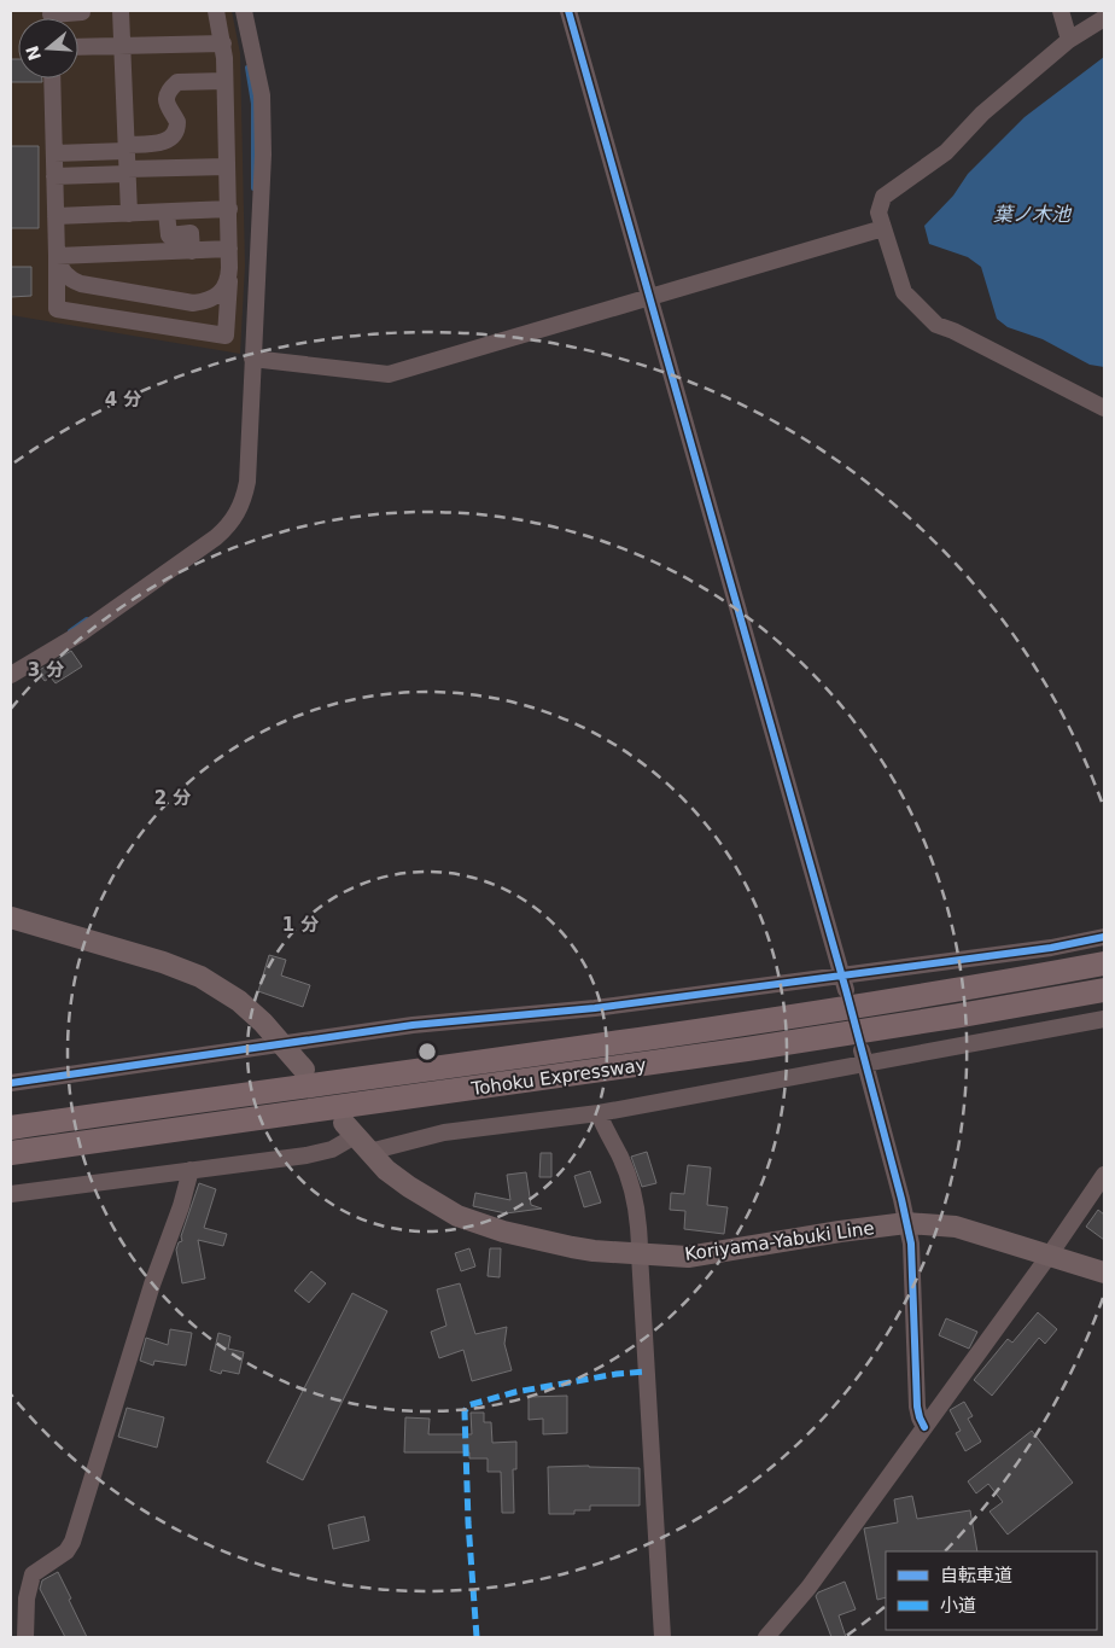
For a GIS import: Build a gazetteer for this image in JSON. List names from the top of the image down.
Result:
{
  "streets": {
    "highway": ["Tohoku Expressway"],
    "main road": ["Koriyama-Yabuki Line"]
  },
  "water": ["葉ノ木池"],
  "legend": ["自転車道", "小道"],
  "north": "left",
  "rings": [
    "4 分",
    "3 分",
    "2 分",
    "1 分"
  ]
}
